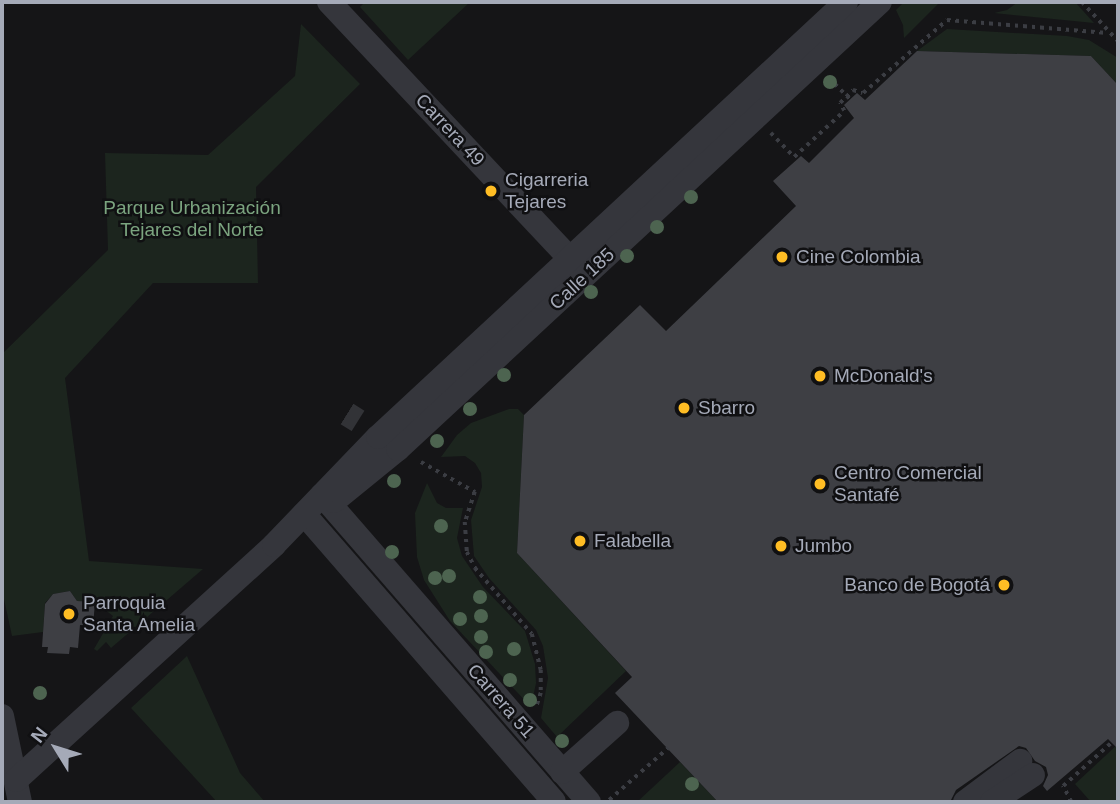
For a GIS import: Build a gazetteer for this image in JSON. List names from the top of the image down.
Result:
{
  "streets": {
    "street": ["Carrera 49", "Calle 185", "Carrera 51"]
  },
  "crossings": [
    ["Carrera 49", "Calle 185"],
    ["Calle 185", "Carrera 51"]
  ],
  "parks": ["Parque Urbanización Tejares del Norte"],
  "places": [
    "Cigarreria Tejares",
    "Cine Colombia",
    "McDonald's",
    "Sbarro",
    "Centro Comercial Santafé",
    "Falabella",
    "Jumbo",
    "Banco de Bogotá",
    "Parroquia Santa Amelia"
  ],
  "north": "top left"
}
